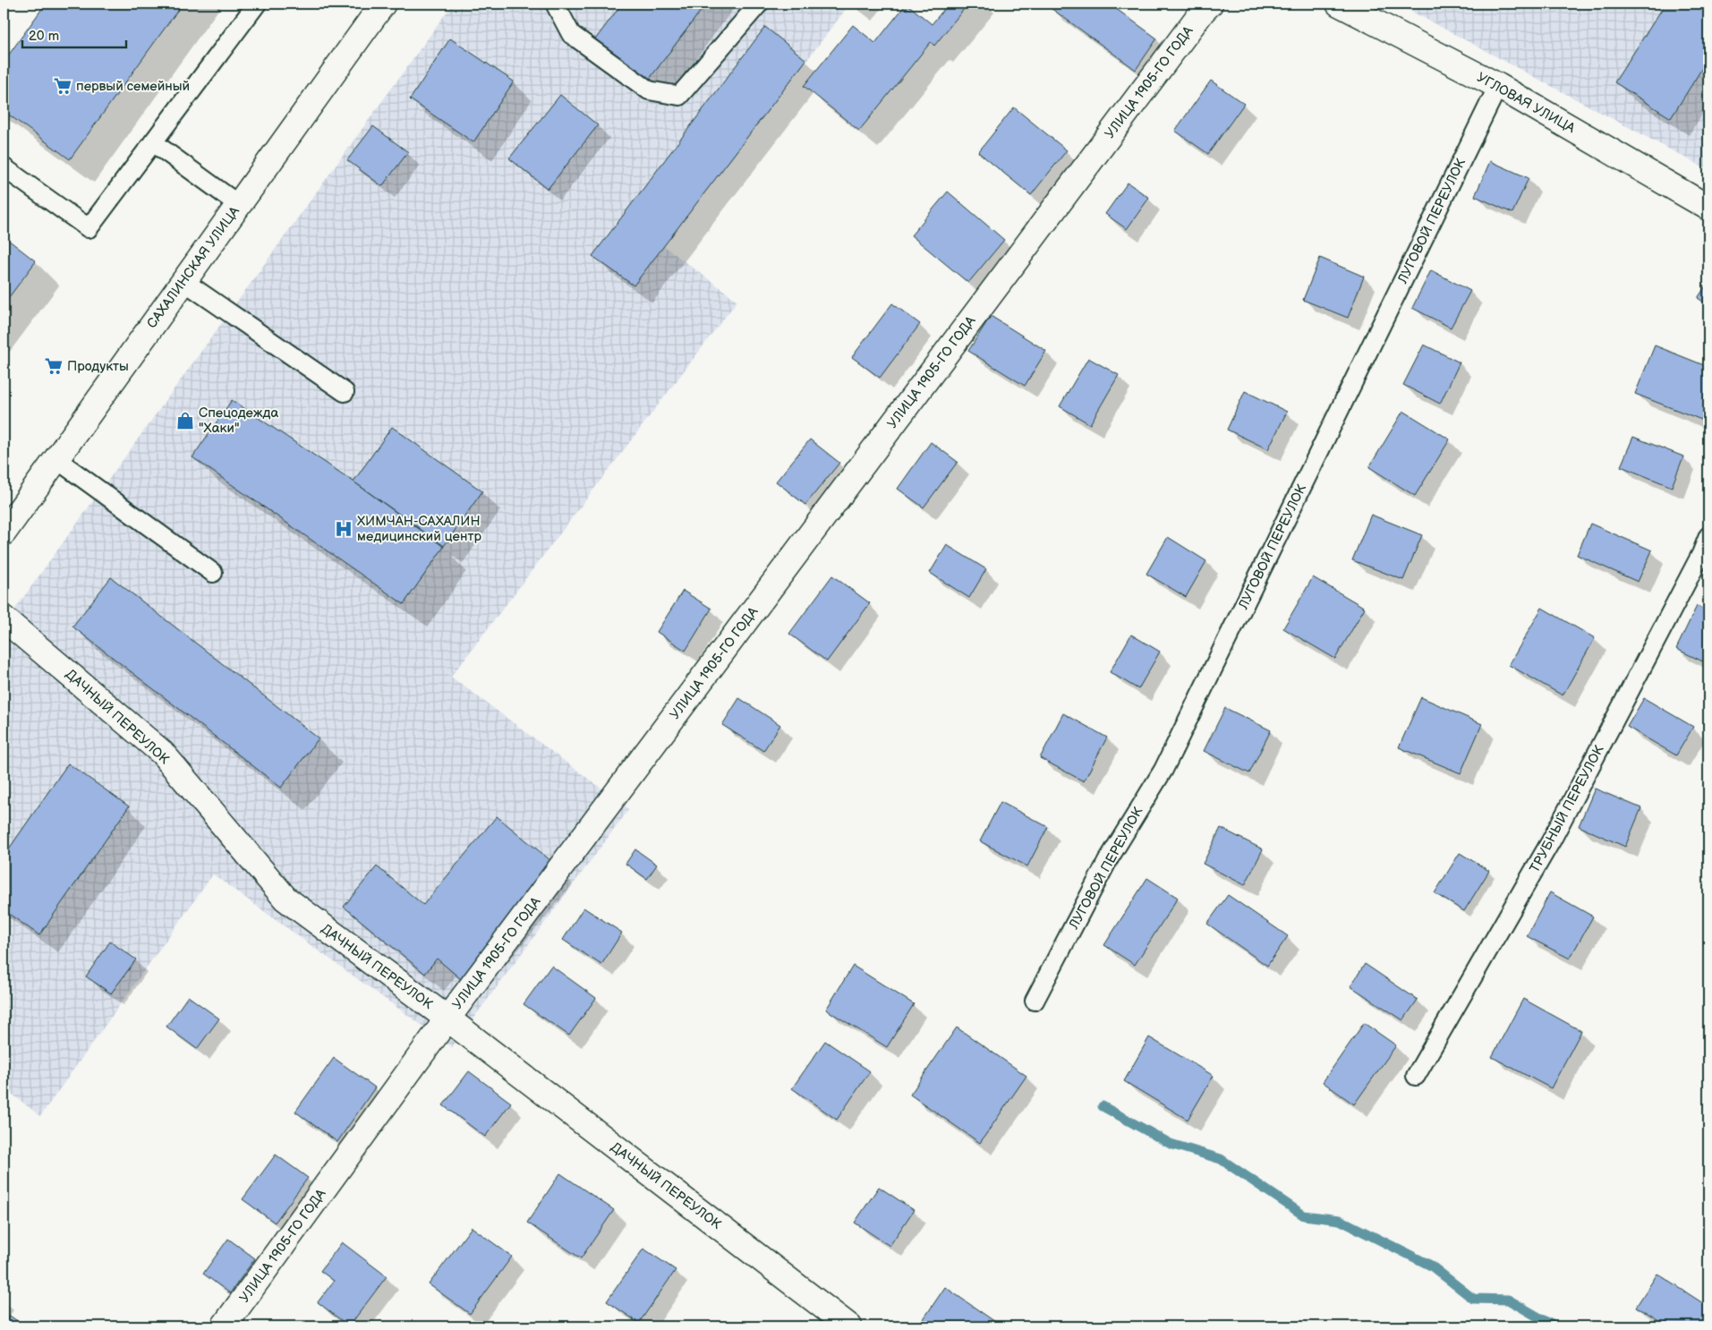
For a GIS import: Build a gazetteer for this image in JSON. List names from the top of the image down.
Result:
{
  "streets": {
    "main road": [
      "УЛИЦА 1905-ГО ГОДА",
      "УГЛОВАЯ УЛИЦА",
      "САХАЛИНСКАЯ УЛИЦА",
      "ДАЧНЫЙ ПЕРЕУЛОК"
    ],
    "lane": ["ЛУГОВОЙ ПЕРЕУЛОК", "ТРУБНЫЙ ПЕРЕУЛОК"]
  },
  "crossings": [
    ["УЛИЦА 1905-ГО ГОДА", "ДАЧНЫЙ ПЕРЕУЛОК"],
    ["УГЛОВАЯ УЛИЦА", "ЛУГОВОЙ ПЕРЕУЛОК"]
  ],
  "places": {
    "supermarket": ["первый семейный", "Продукты"],
    "shop": ["Спецодежда \"Хаки\""],
    "hospital": ["ХИМЧАН-САХАЛИН медицинский центр"]
  },
  "scale_bar": "20 m"
}
